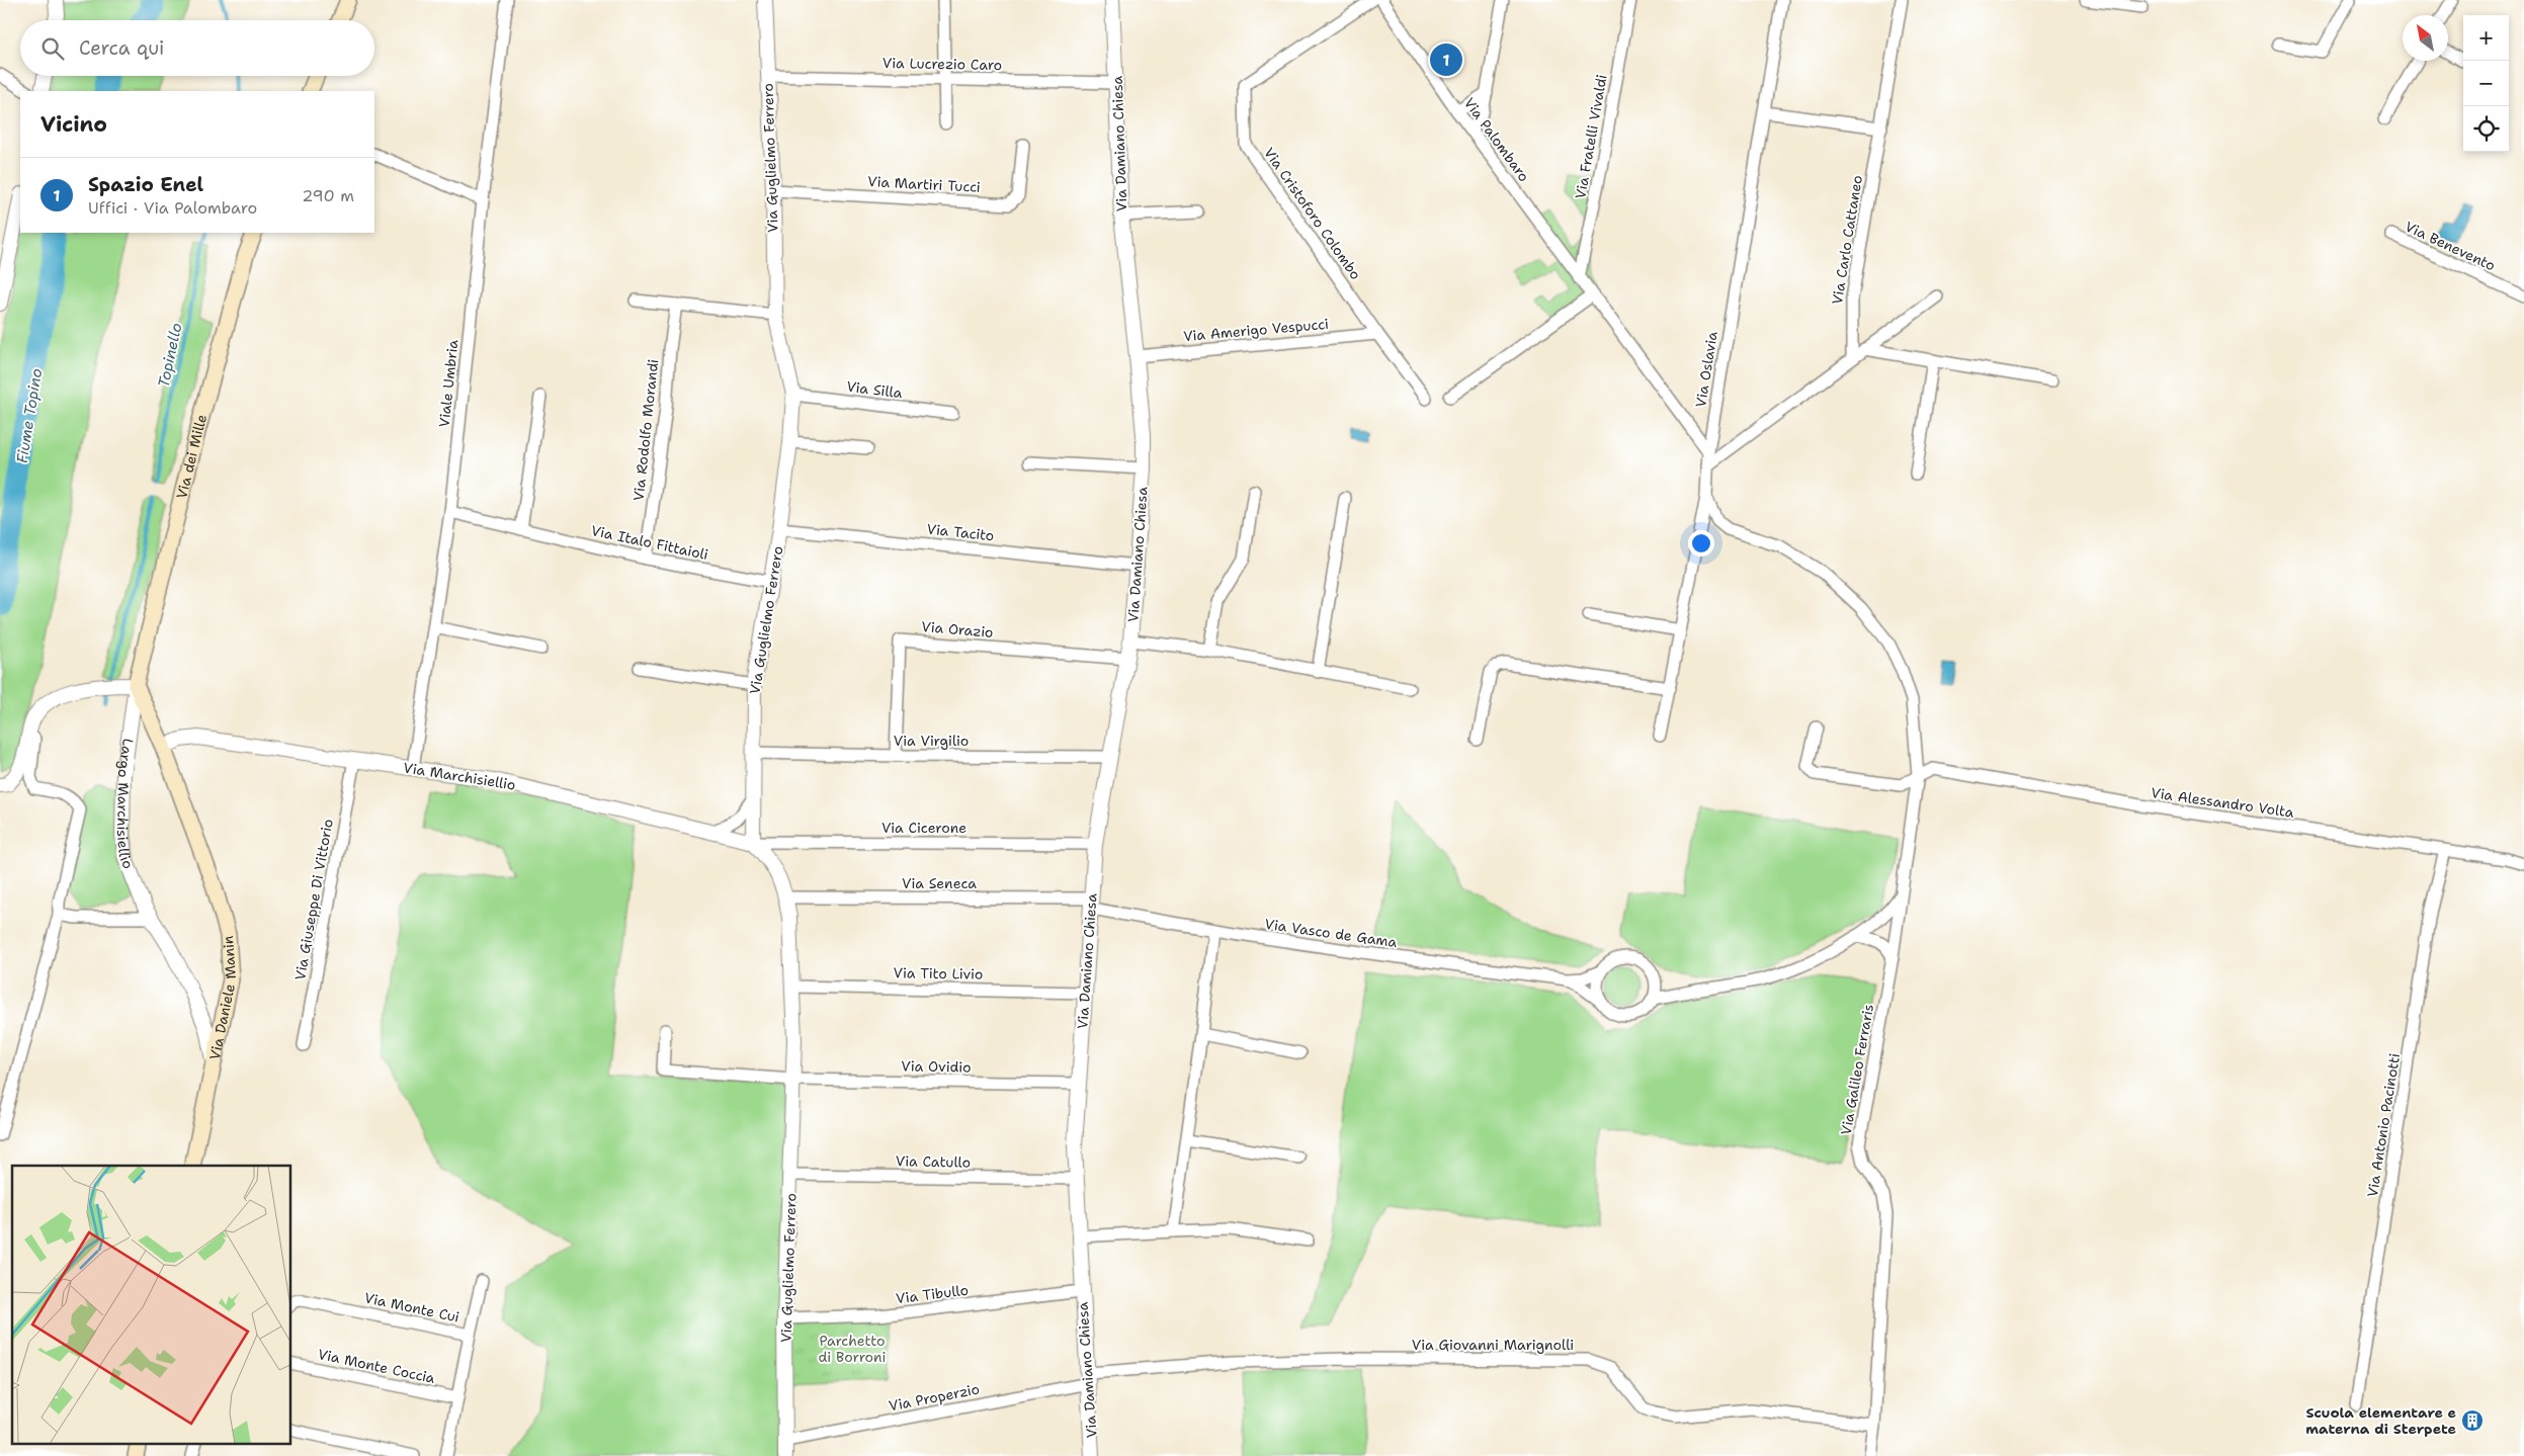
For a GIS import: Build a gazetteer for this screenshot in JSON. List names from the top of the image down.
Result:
{
  "streets": {
    "main road": ["Via dei Mille", "Largo Marchisiellio", "Via Daniele Manin"],
    "street": [
      "Via Lucrezio Caro",
      "Via Fratelli Vivaldi",
      "Via Palombaro",
      "Via Damiano Chiesa",
      "Via Guglielmo Ferrero",
      "Via Martiri Tucci",
      "Via Cristoforo Colombo",
      "Via Carlo Cattaneo",
      "Via Benevento",
      "Via Amerigo Vespucci",
      "Via Oslavia",
      "Viale Umbria",
      "Via Silla",
      "Via Rodolfo Morandi",
      "Via Tacito",
      "Via Italo Fittaioli",
      "Via Orazio",
      "Via Virgilio",
      "Via Marchisiellio",
      "Via Alessandro Volta",
      "Via Cicerone",
      "Via Seneca",
      "Via Giuseppe Di Vittorio",
      "Via Vasco de Gama",
      "Via Tito Livio",
      "Via Ovidio",
      "Via Galileo Ferraris",
      "Via Antonio Pacinotti",
      "Via Catullo",
      "Via Tibullo",
      "Via Monte Cui",
      "Via Giovanni Marignolli",
      "Via Monte Coccia",
      "Via Properzio"
    ]
  },
  "crossings": [
    ["Via Lucrezio Caro", "Via Damiano Chiesa"],
    ["Via Lucrezio Caro", "Via Guglielmo Ferrero"],
    ["Via Fratelli Vivaldi", "Via Palombaro"],
    ["Via Palombaro", "Via Oslavia"],
    ["Via Damiano Chiesa", "Via Amerigo Vespucci"],
    ["Via Damiano Chiesa", "Via Tacito"],
    ["Via Damiano Chiesa", "Via Orazio"],
    ["Via Damiano Chiesa", "Via Virgilio"],
    ["Via Damiano Chiesa", "Via Cicerone"],
    ["Via Damiano Chiesa", "Via Seneca"],
    ["Via Damiano Chiesa", "Via Vasco de Gama"],
    ["Via Damiano Chiesa", "Via Tito Livio"],
    ["Via Damiano Chiesa", "Via Ovidio"],
    ["Via Damiano Chiesa", "Via Catullo"],
    ["Via Damiano Chiesa", "Via Tibullo"],
    ["Via Damiano Chiesa", "Via Giovanni Marignolli"],
    ["Via Damiano Chiesa", "Via Properzio"],
    ["Via Guglielmo Ferrero", "Via Martiri Tucci"],
    ["Via Guglielmo Ferrero", "Via Silla"],
    ["Via Guglielmo Ferrero", "Via Tacito"],
    ["Via Guglielmo Ferrero", "Via Italo Fittaioli"],
    ["Via Guglielmo Ferrero", "Via Virgilio"],
    ["Via Guglielmo Ferrero", "Via Marchisiellio"],
    ["Via Guglielmo Ferrero", "Via Cicerone"],
    ["Via Guglielmo Ferrero", "Via Seneca"],
    ["Via Guglielmo Ferrero", "Via Tito Livio"],
    ["Via Guglielmo Ferrero", "Via Ovidio"],
    ["Via Guglielmo Ferrero", "Via Catullo"],
    ["Via Guglielmo Ferrero", "Via Tibullo"],
    ["Via Guglielmo Ferrero", "Via Properzio"],
    ["Via Cristoforo Colombo", "Via Amerigo Vespucci"],
    ["Viale Umbria", "Via Italo Fittaioli"],
    ["Viale Umbria", "Via Marchisiellio"],
    ["Via Rodolfo Morandi", "Via Italo Fittaioli"],
    ["Via dei Mille", "Largo Marchisiellio"],
    ["Via Orazio", "Via Virgilio"],
    ["Via Marchisiellio", "Largo Marchisiellio"],
    ["Via Marchisiellio", "Via Cicerone"],
    ["Via Marchisiellio", "Via Giuseppe Di Vittorio"],
    ["Via Marchisiellio", "Via Daniele Manin"],
    ["Largo Marchisiellio", "Via Daniele Manin"],
    ["Via Alessandro Volta", "Via Galileo Ferraris"],
    ["Via Alessandro Volta", "Via Antonio Pacinotti"],
    ["Via Seneca", "Via Vasco de Gama"],
    ["Via Vasco de Gama", "Via Galileo Ferraris"],
    ["Via Galileo Ferraris", "Via Giovanni Marignolli"],
    ["Via Monte Cui", "Via Monte Coccia"],
    ["Via Giovanni Marignolli", "Via Properzio"]
  ],
  "water": ["Topinello", "Fiume Topino"],
  "parks": ["Parchetto di Borroni"],
  "places": {
    "building": ["Scuola elementare e materna di Sterpete"]
  },
  "north": "top left",
  "page": {
    "map_buttons": ["+", "−"],
    "search": "Cerca qui",
    "pins": "1",
    "heading": "Vicino",
    "list": [
      {
        "mark": "1",
        "name": "Spazio Enel",
        "note": "Uffici · Via Palombaro",
        "value": "290 m"
      }
    ]
  }
}
